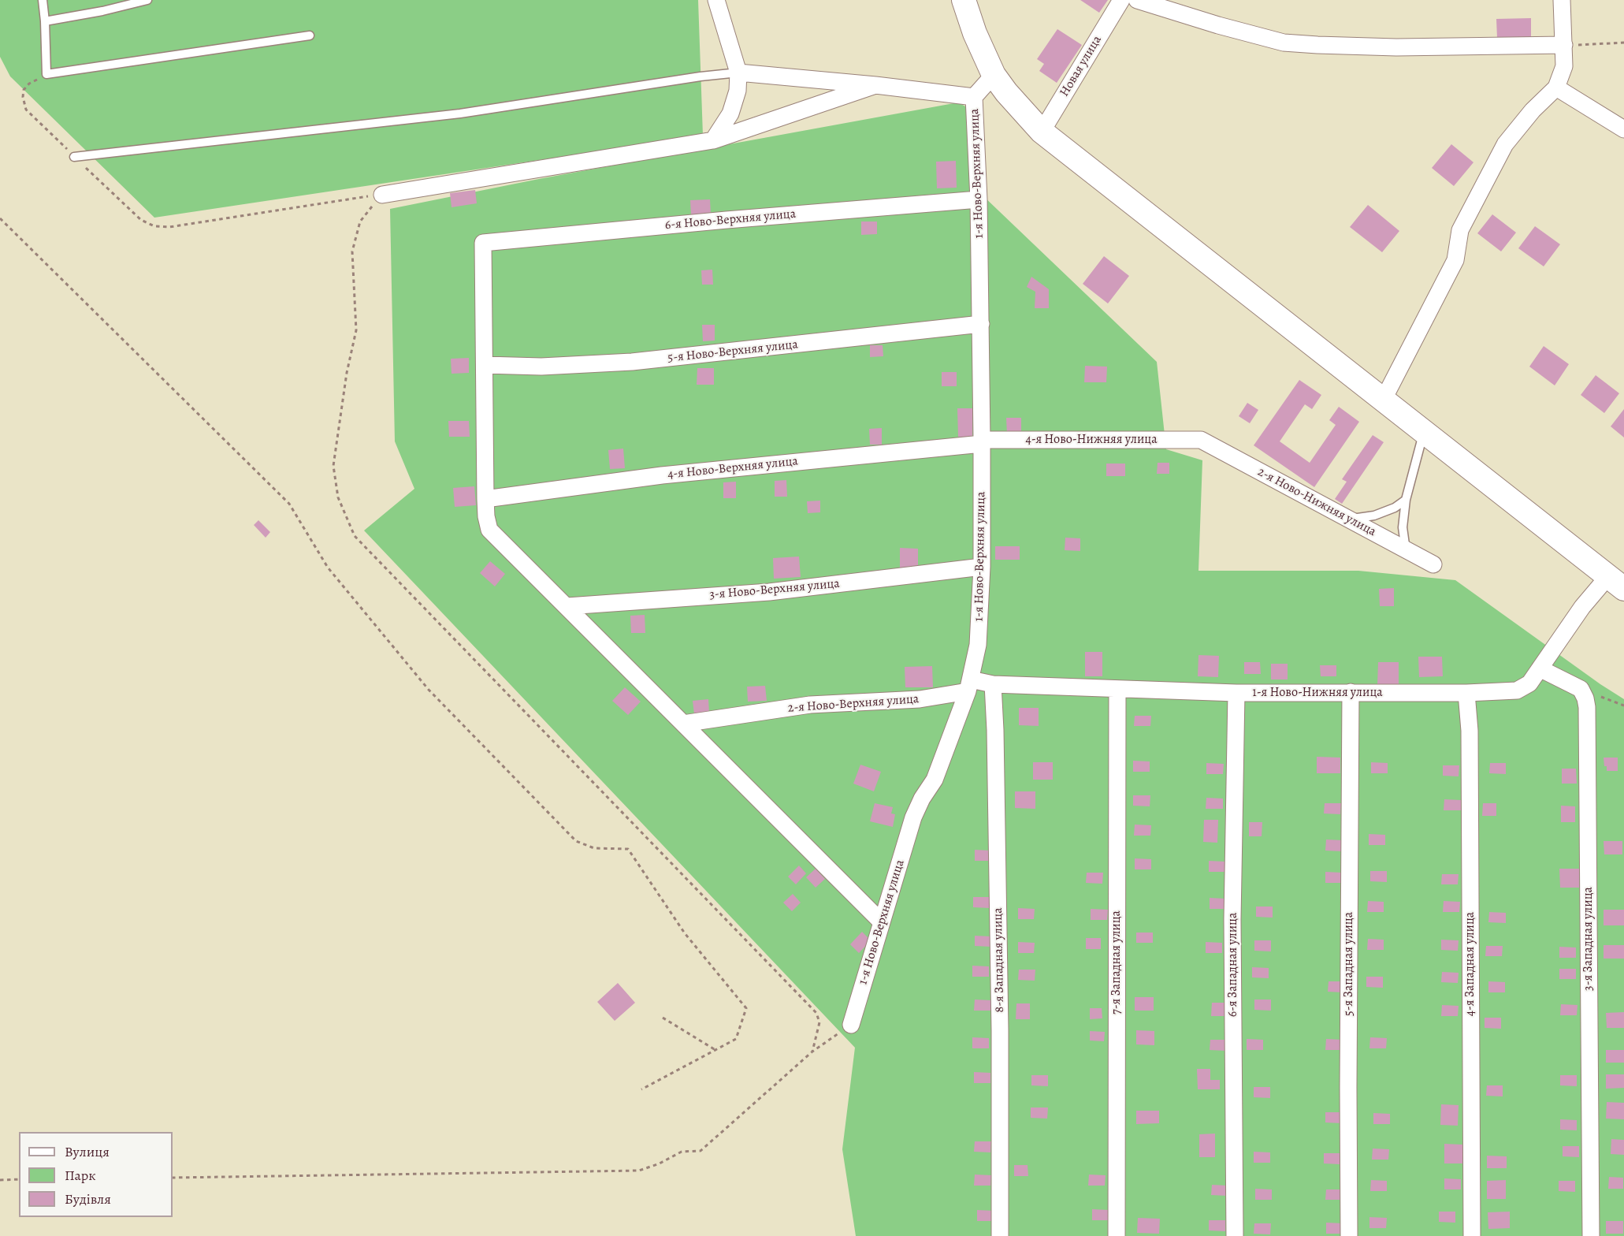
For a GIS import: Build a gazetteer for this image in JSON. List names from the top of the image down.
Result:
{
  "streets": {
    "street": [
      "Новая улица",
      "1-я Ново-Верхняя улица",
      "6-я Ново-Верхняя улица",
      "5-я Ново-Верхняя улица",
      "4-я Ново-Нижняя улица",
      "4-я Ново-Верхняя улица",
      "2-я Ново-Нижняя улица",
      "3-я Ново-Верхняя улица",
      "1-я Ново-Нижняя улица",
      "2-я Ново-Верхняя улица",
      "3-я Западная улица",
      "8-я Западная улица",
      "7-я Западная улица",
      "5-я Западная улица",
      "4-я Западная улица",
      "6-я Западная улица"
    ]
  },
  "crossings": [
    ["1-я Ново-Верхняя улица", "6-я Ново-Верхняя улица"],
    ["1-я Ново-Верхняя улица", "5-я Ново-Верхняя улица"],
    ["1-я Ново-Верхняя улица", "4-я Ново-Нижняя улица"],
    ["1-я Ново-Верхняя улица", "4-я Ново-Верхняя улица"],
    ["1-я Ново-Верхняя улица", "3-я Ново-Верхняя улица"],
    ["1-я Ново-Верхняя улица", "1-я Ново-Нижняя улица"],
    ["1-я Ново-Верхняя улица", "2-я Ново-Верхняя улица"],
    ["6-я Ново-Верхняя улица", "5-я Ново-Верхняя улица"],
    ["4-я Ново-Нижняя улица", "4-я Ново-Верхняя улица"],
    ["4-я Ново-Нижняя улица", "2-я Ново-Нижняя улица"],
    ["1-я Ново-Нижняя улица", "2-я Ново-Верхняя улица"],
    ["1-я Ново-Нижняя улица", "8-я Западная улица"],
    ["1-я Ново-Нижняя улица", "7-я Западная улица"],
    ["1-я Ново-Нижняя улица", "5-я Западная улица"],
    ["1-я Ново-Нижняя улица", "4-я Западная улица"],
    ["1-я Ново-Нижняя улица", "6-я Западная улица"]
  ],
  "legend": ["Вулиця", "Парк", "Будівля"]
}
